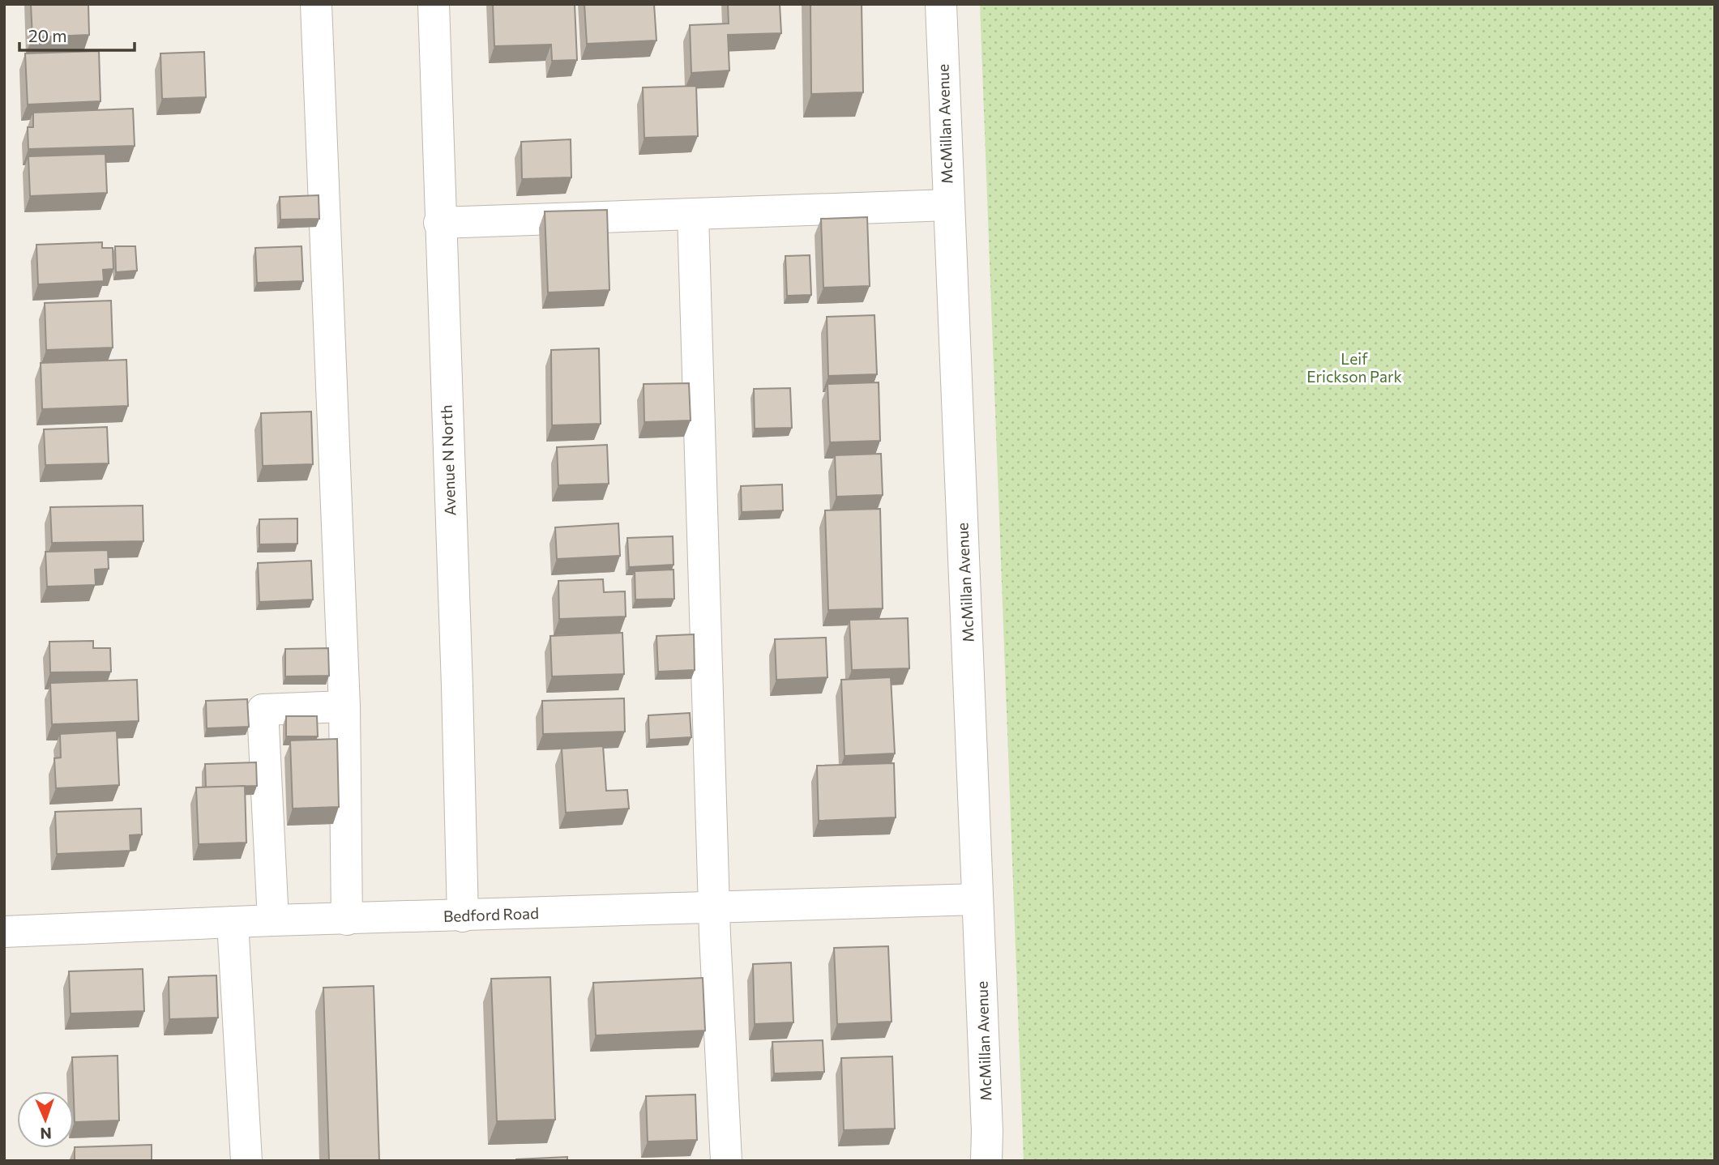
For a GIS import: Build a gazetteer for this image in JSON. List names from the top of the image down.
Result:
{
  "streets": {
    "street": ["McMillan Avenue", "Avenue N North", "Bedford Road"]
  },
  "crossings": [
    ["McMillan Avenue", "Bedford Road"],
    ["Avenue N North", "Bedford Road"]
  ],
  "parks": ["Leif Erickson Park"],
  "scale_bar": "20 m",
  "north": "bottom"
}
